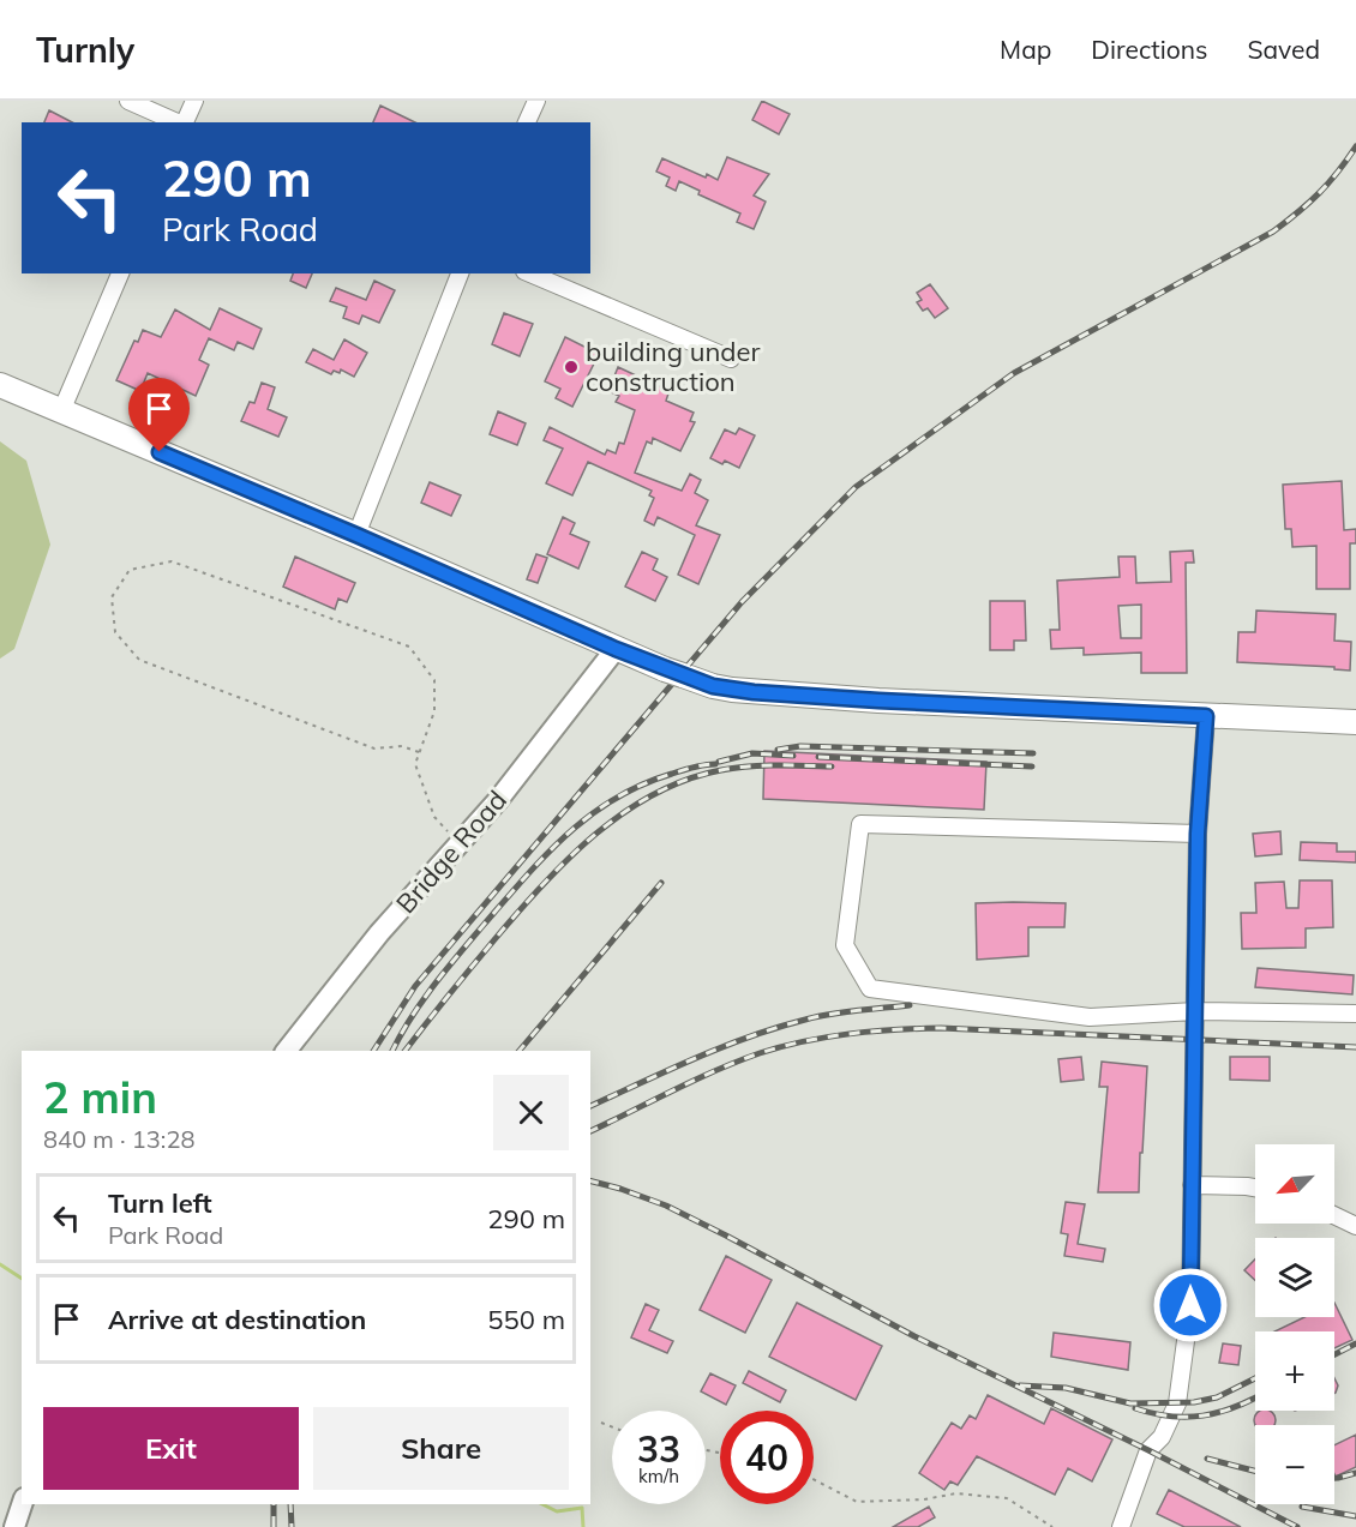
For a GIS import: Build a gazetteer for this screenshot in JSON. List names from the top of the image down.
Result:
{
  "streets": {
    "main road": ["Bridge Road"]
  },
  "places": ["building under construction"],
  "north": "bottom left",
  "page": {
    "header": "Turnly",
    "nav": ["Map", "Directions", "Saved"],
    "turn": ["290 m", "Park Road"],
    "heading": ["2 min", "840 m · 13:28"],
    "map_buttons": ["+", "−"],
    "list": [
      {
        "name": "Turn left",
        "note": "Park Road",
        "value": "290 m"
      },
      {
        "name": "Arrive at destination",
        "value": "550 m"
      }
    ],
    "buttons": ["Exit", "Share"],
    "speed": "33 km/h",
    "limit": "40"
  }
}
